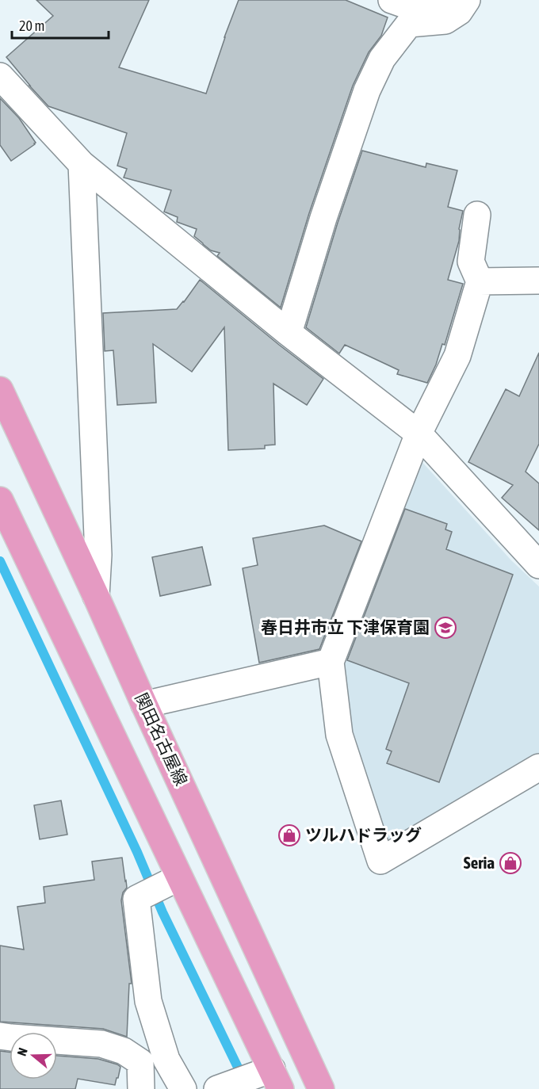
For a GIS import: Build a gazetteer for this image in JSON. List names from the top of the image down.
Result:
{
  "streets": {
    "main road": ["関田名古屋線"]
  },
  "places": {
    "school or university": ["春日井市立 下津保育園"],
    "shop": ["ツルハドラッグ", "Seria"]
  },
  "scale_bar": "20 m",
  "north": "left"
}
